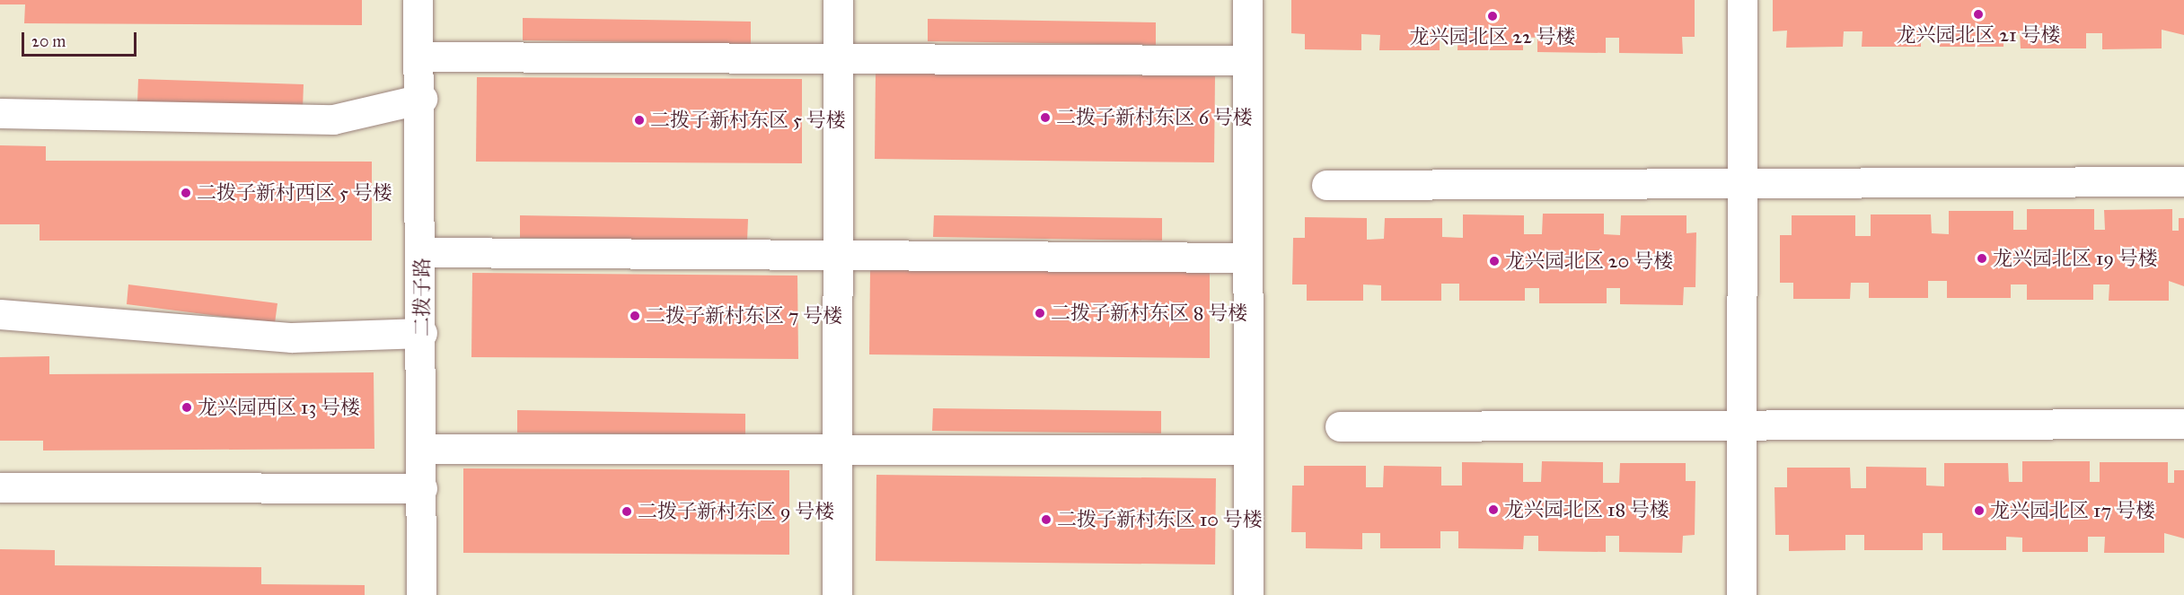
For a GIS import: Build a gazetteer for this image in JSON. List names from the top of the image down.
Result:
{
  "streets": {
    "street": ["二拨子路"]
  },
  "places": [
    "龙兴园北区 21 号楼",
    "龙兴园北区 22 号楼",
    "二拨子新村东区 6 号楼",
    "二拨子新村东区 5 号楼",
    "二拨子新村西区 5 号楼",
    "龙兴园北区 19 号楼",
    "龙兴园北区 20 号楼",
    "二拨子新村东区 8 号楼",
    "二拨子新村东区 7 号楼",
    "龙兴园西区 13 号楼",
    "龙兴园北区 18 号楼",
    "龙兴园北区 17 号楼",
    "二拨子新村东区 9 号楼",
    "二拨子新村东区 10 号楼"
  ],
  "scale_bar": "20 m"
}
